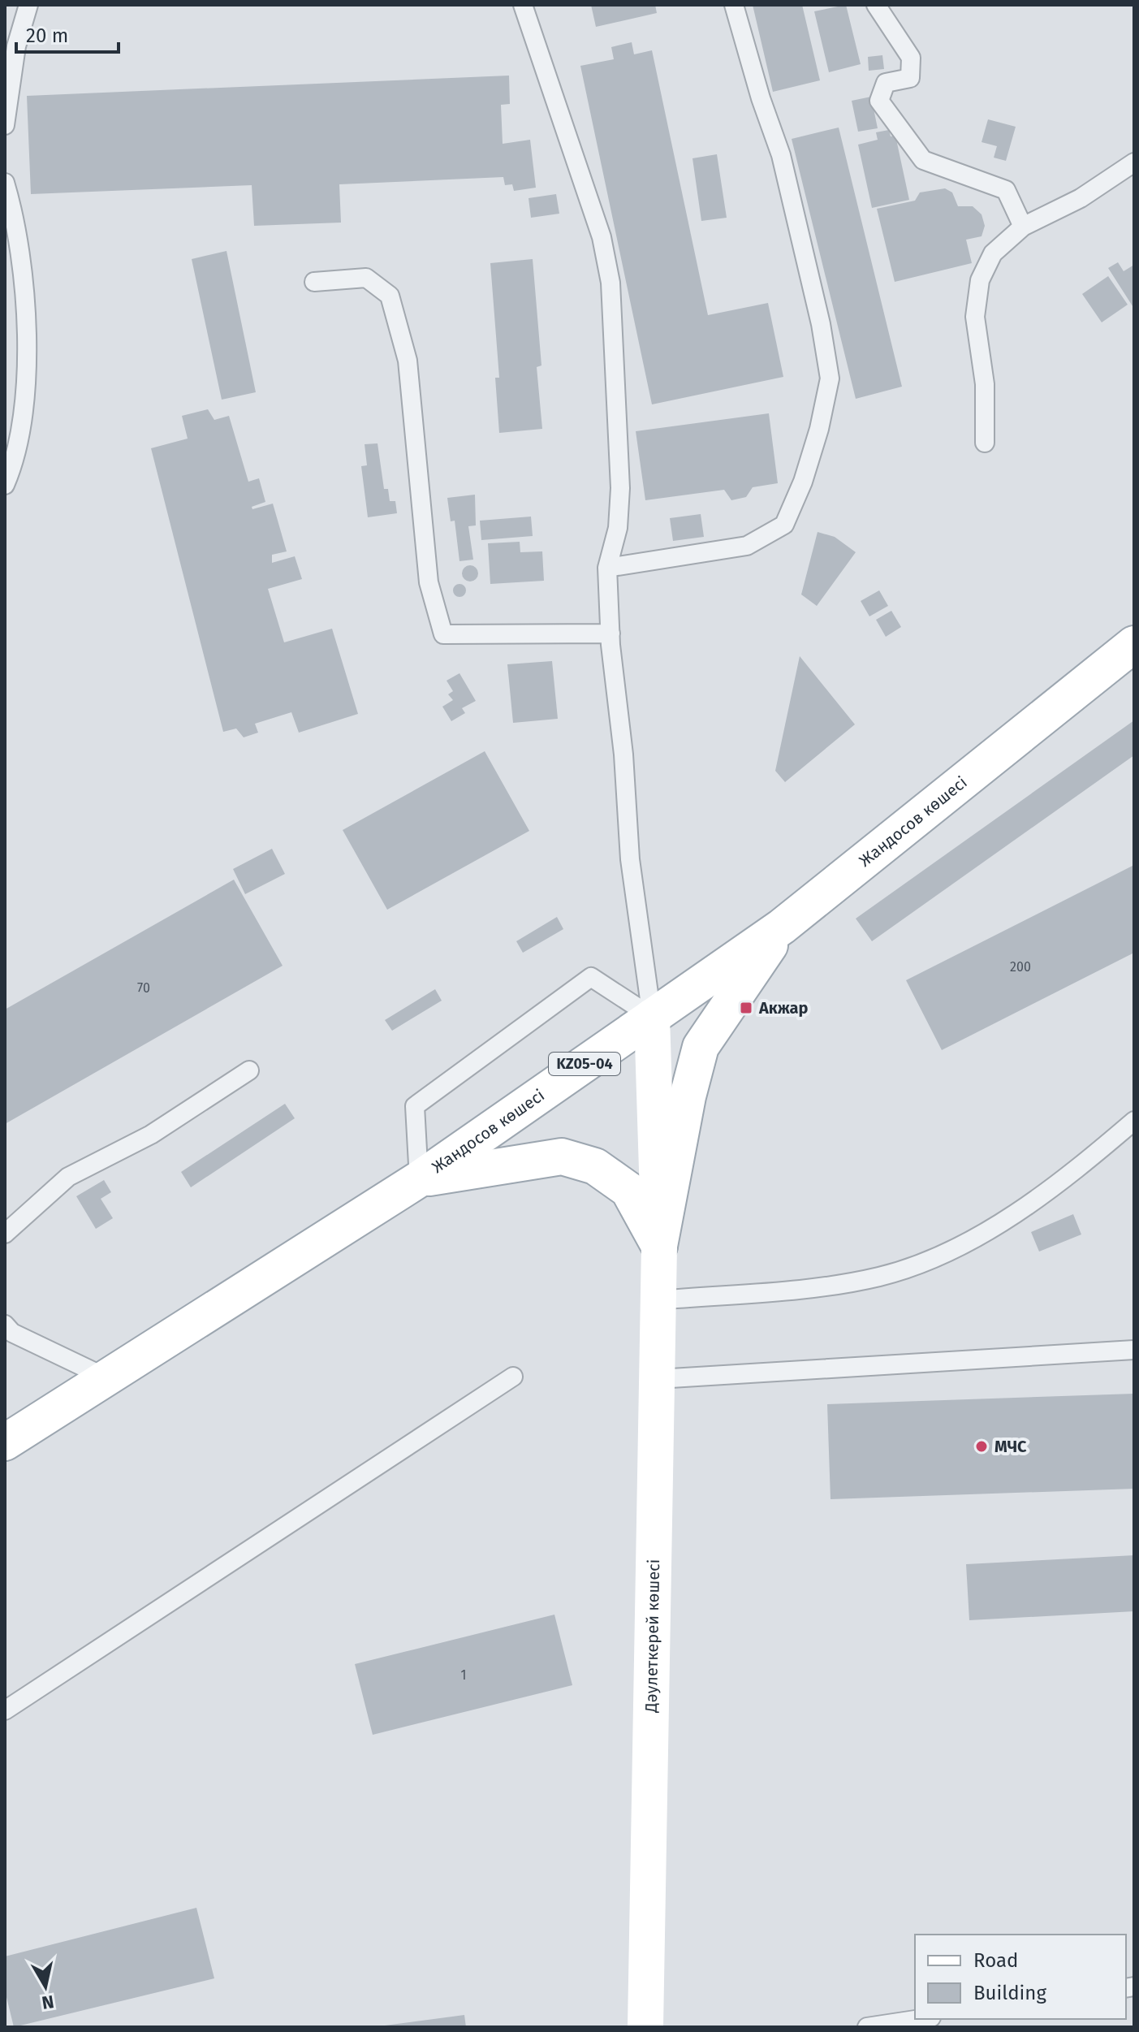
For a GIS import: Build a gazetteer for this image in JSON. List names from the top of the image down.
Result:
{
  "streets": {
    "main road": ["Жандосов көшесі", "KZ05-04", "Дәулеткерей көшесі"]
  },
  "places": {
    "transit": ["Акжар"],
    "other": ["МЧС"]
  },
  "house_numbers": ["200", "70", "1"],
  "legend": ["Road", "Building"],
  "scale_bar": "20 m",
  "north": "bottom"
}
